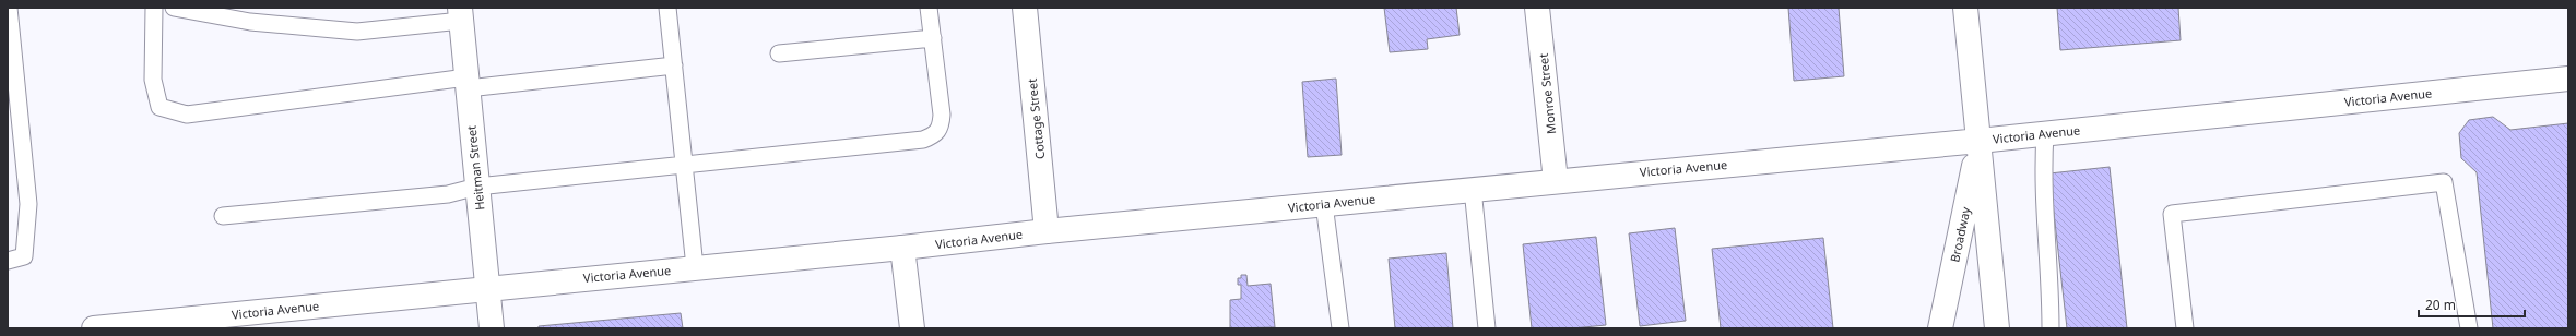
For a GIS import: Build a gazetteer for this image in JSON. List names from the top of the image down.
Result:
{
  "streets": {
    "street": [
      "Monroe Street",
      "Victoria Avenue",
      "Cottage Street",
      "Heitman Street",
      "Broadway"
    ]
  },
  "crossings": [
    ["Monroe Street", "Victoria Avenue"],
    ["Victoria Avenue", "Cottage Street"],
    ["Victoria Avenue", "Heitman Street"],
    ["Victoria Avenue", "Broadway"]
  ],
  "scale_bar": "20 m"
}
